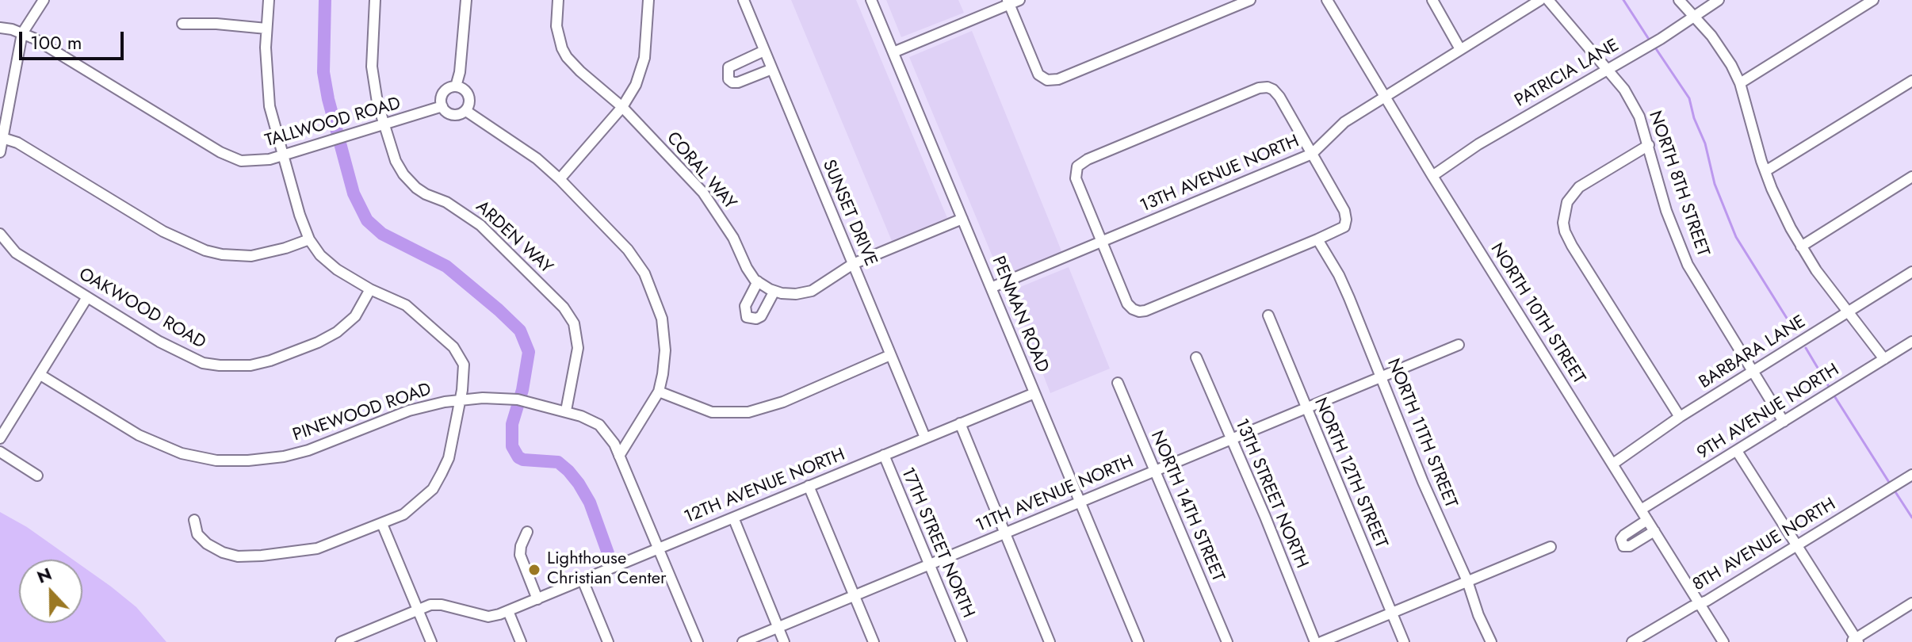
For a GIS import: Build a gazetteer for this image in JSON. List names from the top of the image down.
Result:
{
  "streets": {
    "street": [
      "PATRICIA LANE",
      "TALLWOOD ROAD",
      "CORAL WAY",
      "13TH AVENUE NORTH",
      "NORTH 8TH STREET",
      "SUNSET DRIVE",
      "ARDEN WAY",
      "OAKWOOD ROAD",
      "NORTH 10TH STREET",
      "PENMAN ROAD",
      "BARBARA LANE",
      "9TH AVENUE NORTH",
      "PINEWOOD ROAD",
      "NORTH 11TH STREET",
      "NORTH 12TH STREET",
      "12TH AVENUE NORTH",
      "13TH STREET NORTH",
      "11TH AVENUE NORTH",
      "NORTH 14TH STREET",
      "17TH STREET NORTH",
      "8TH AVENUE NORTH"
    ]
  },
  "crossings": [
    ["PATRICIA LANE", "NORTH 8TH STREET"],
    ["PATRICIA LANE", "NORTH 10TH STREET"],
    ["TALLWOOD ROAD", "ARDEN WAY"],
    ["CORAL WAY", "SUNSET DRIVE"],
    ["CORAL WAY", "PENMAN ROAD"],
    ["13TH AVENUE NORTH", "NORTH 10TH STREET"],
    ["13TH AVENUE NORTH", "PENMAN ROAD"],
    ["NORTH 8TH STREET", "BARBARA LANE"],
    ["NORTH 8TH STREET", "9TH AVENUE NORTH"],
    ["SUNSET DRIVE", "12TH AVENUE NORTH"],
    ["ARDEN WAY", "PINEWOOD ROAD"],
    ["NORTH 10TH STREET", "BARBARA LANE"],
    ["NORTH 10TH STREET", "9TH AVENUE NORTH"],
    ["NORTH 10TH STREET", "8TH AVENUE NORTH"],
    ["PENMAN ROAD", "12TH AVENUE NORTH"],
    ["PENMAN ROAD", "11TH AVENUE NORTH"],
    ["PINEWOOD ROAD", "12TH AVENUE NORTH"],
    ["NORTH 11TH STREET", "11TH AVENUE NORTH"],
    ["NORTH 12TH STREET", "11TH AVENUE NORTH"],
    ["12TH AVENUE NORTH", "17TH STREET NORTH"],
    ["13TH STREET NORTH", "11TH AVENUE NORTH"],
    ["11TH AVENUE NORTH", "NORTH 14TH STREET"],
    ["11TH AVENUE NORTH", "17TH STREET NORTH"]
  ],
  "places": ["Lighthouse Christian Center"],
  "scale_bar": "100 m",
  "north": "top"
}
